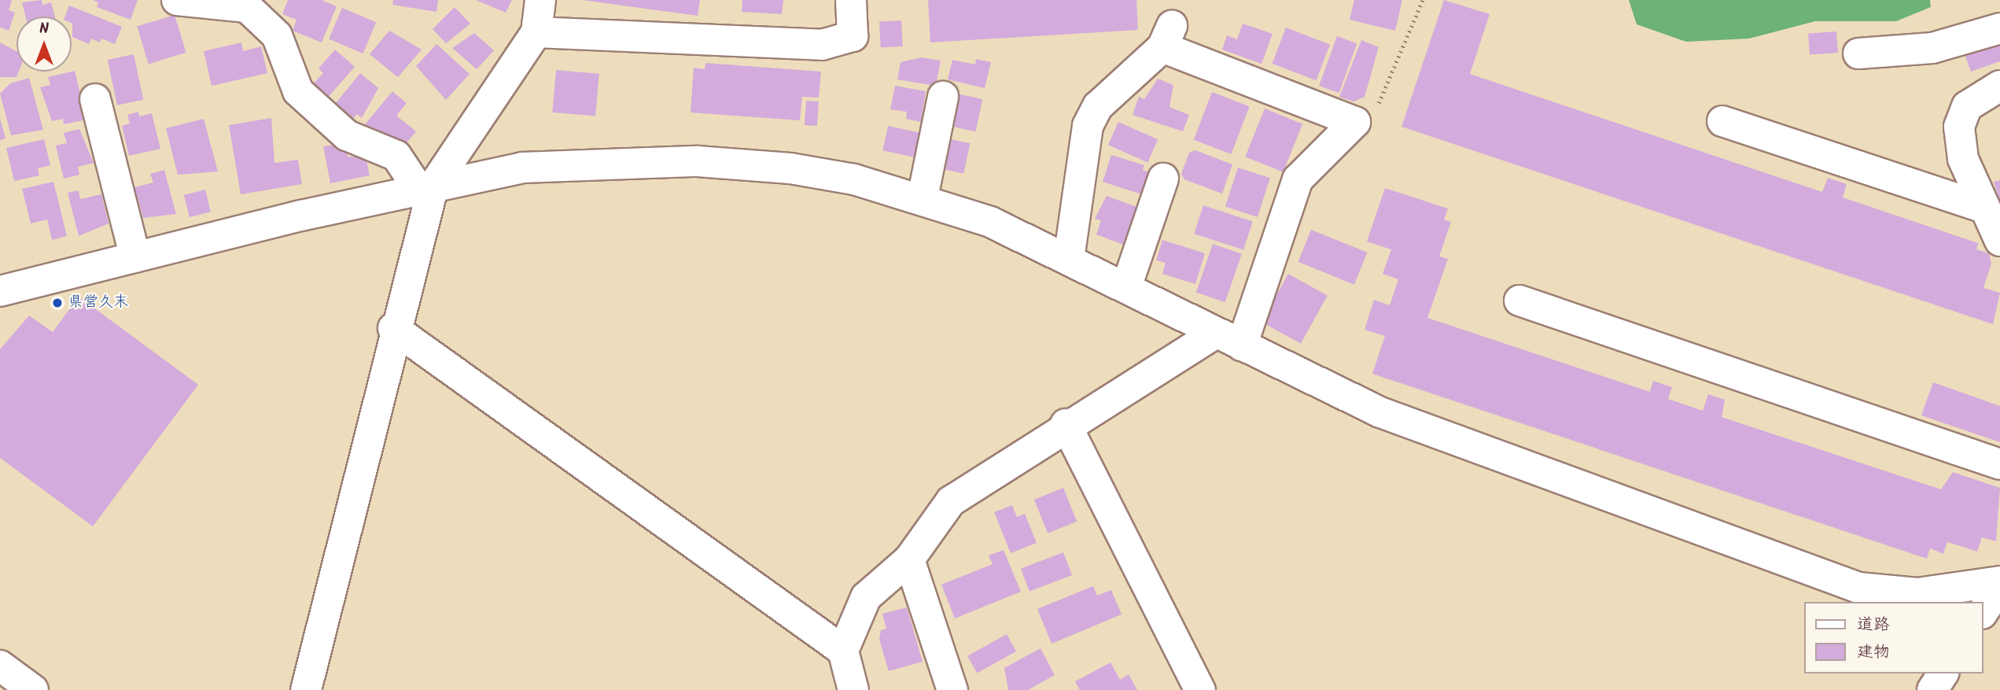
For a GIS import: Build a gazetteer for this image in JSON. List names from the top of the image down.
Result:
{
  "places": ["県営久末"],
  "legend": ["道路", "建物"],
  "north": "top"
}
